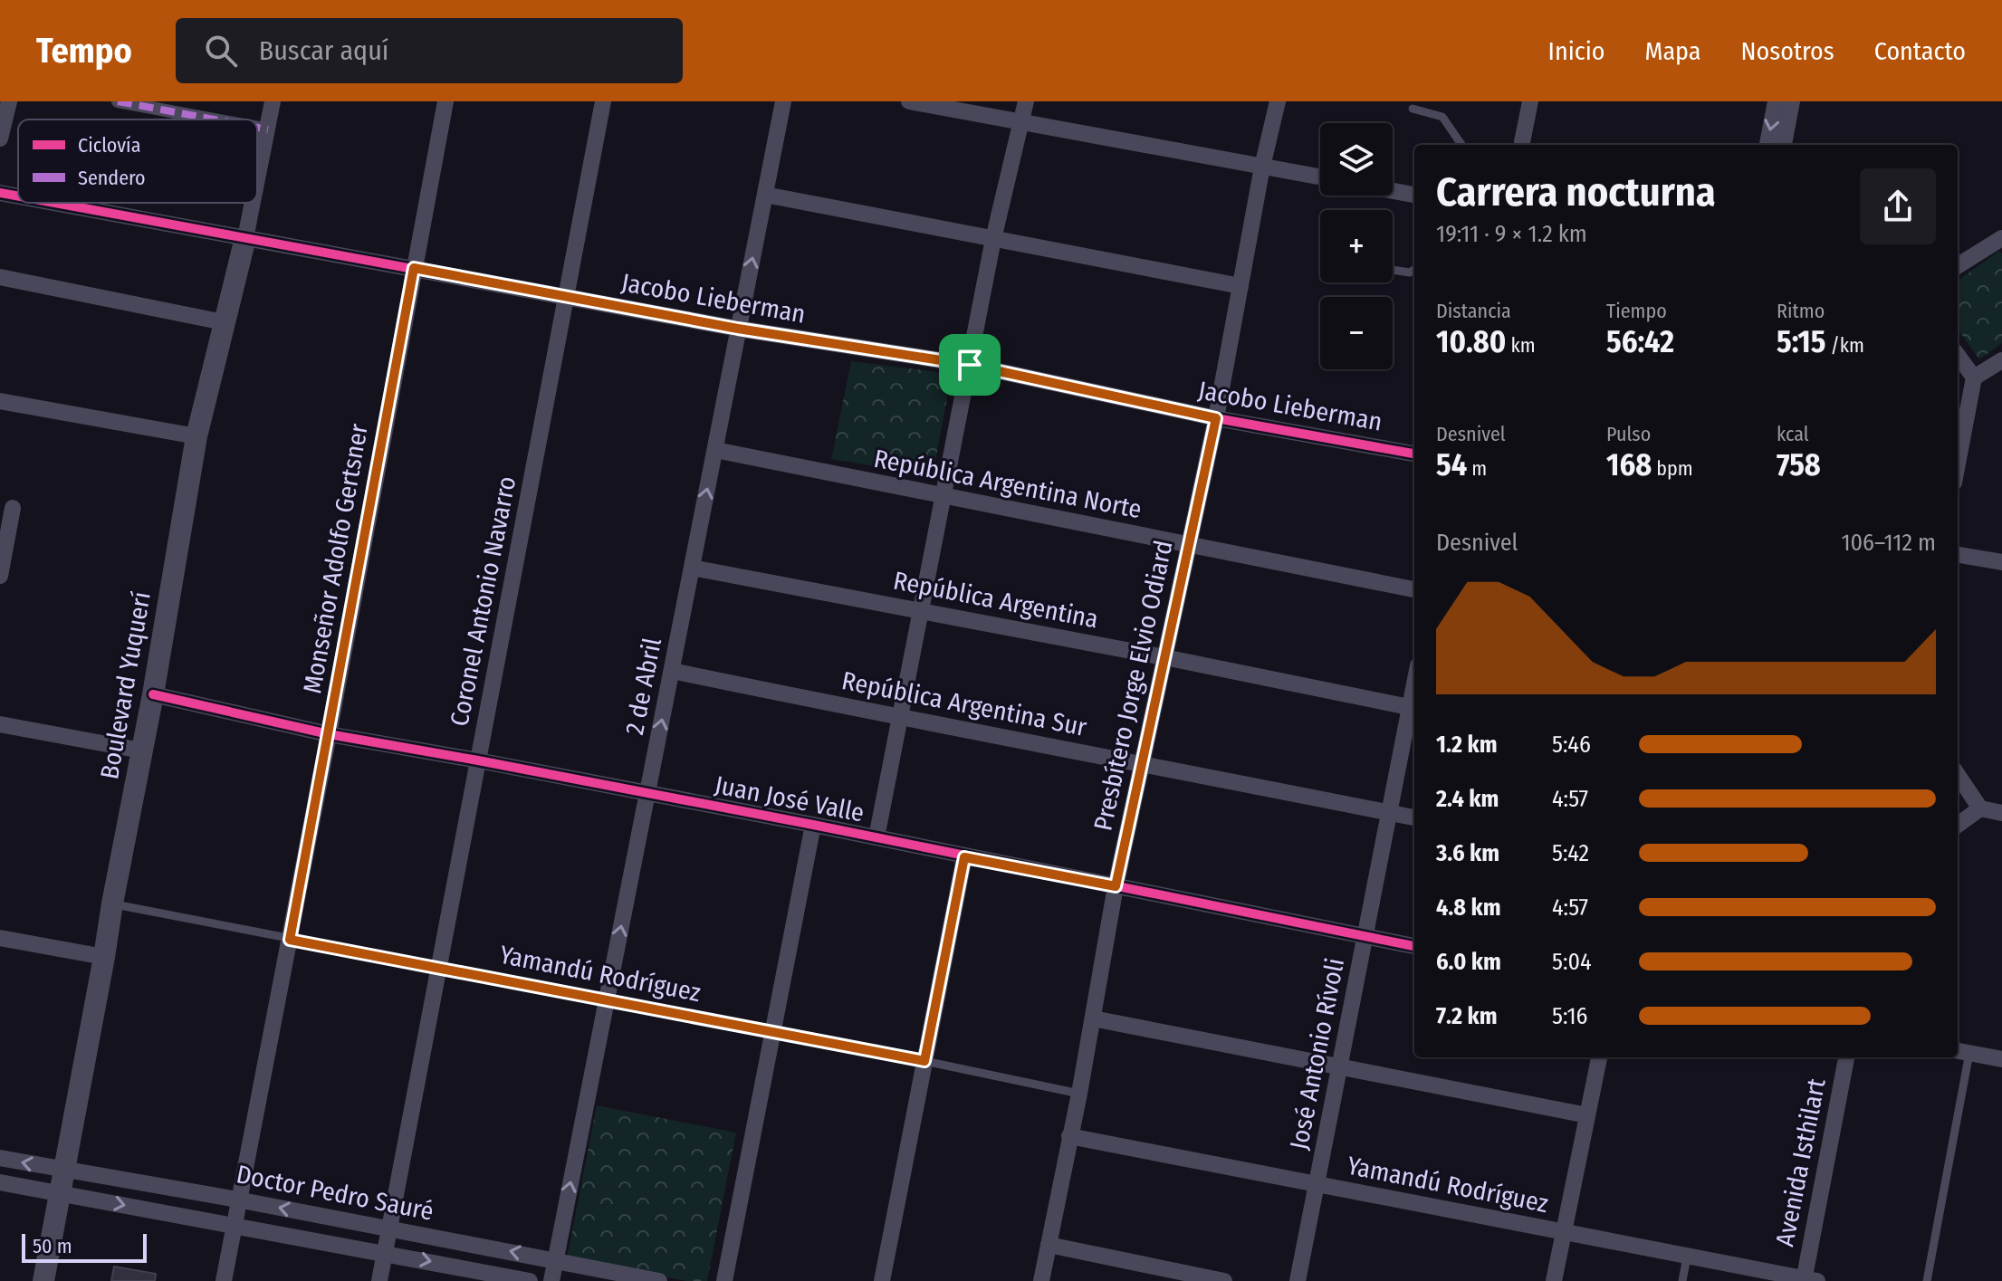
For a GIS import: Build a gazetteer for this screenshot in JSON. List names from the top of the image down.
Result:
{
  "streets": {
    "street": [
      "Jacobo Lieberman",
      "República Argentina Norte",
      "Monseñor Adolfo Gertsner",
      "República Argentina",
      "Coronel Antonio Navarro",
      "Boulevard Yuquerí",
      "Presbítero Jorge Elvio Odiard",
      "2 de Abril",
      "República Argentina Sur",
      "Juan José Valle",
      "Yamandú Rodríguez",
      "José Antonio Rívoli",
      "Avenida Isthilart",
      "Doctor Pedro Sauré"
    ]
  },
  "crossings": [
    ["Jacobo Lieberman", "Monseñor Adolfo Gertsner"],
    ["Jacobo Lieberman", "Coronel Antonio Navarro"],
    ["Jacobo Lieberman", "Boulevard Yuquerí"],
    ["Jacobo Lieberman", "Presbítero Jorge Elvio Odiard"],
    ["Jacobo Lieberman", "2 de Abril"],
    ["República Argentina Norte", "Presbítero Jorge Elvio Odiard"],
    ["República Argentina Norte", "2 de Abril"],
    ["Monseñor Adolfo Gertsner", "Juan José Valle"],
    ["Monseñor Adolfo Gertsner", "Yamandú Rodríguez"],
    ["Monseñor Adolfo Gertsner", "Doctor Pedro Sauré"],
    ["República Argentina", "Presbítero Jorge Elvio Odiard"],
    ["República Argentina", "2 de Abril"],
    ["República Argentina", "José Antonio Rívoli"],
    ["Coronel Antonio Navarro", "Juan José Valle"],
    ["Coronel Antonio Navarro", "Yamandú Rodríguez"],
    ["Coronel Antonio Navarro", "Doctor Pedro Sauré"],
    ["Boulevard Yuquerí", "Juan José Valle"],
    ["Boulevard Yuquerí", "Yamandú Rodríguez"],
    ["Boulevard Yuquerí", "Doctor Pedro Sauré"],
    ["Presbítero Jorge Elvio Odiard", "República Argentina Sur"],
    ["Presbítero Jorge Elvio Odiard", "Juan José Valle"],
    ["Presbítero Jorge Elvio Odiard", "Yamandú Rodríguez"],
    ["2 de Abril", "República Argentina Sur"],
    ["2 de Abril", "Juan José Valle"],
    ["2 de Abril", "Yamandú Rodríguez"],
    ["2 de Abril", "Doctor Pedro Sauré"],
    ["República Argentina Sur", "José Antonio Rívoli"],
    ["Juan José Valle", "José Antonio Rívoli"],
    ["Yamandú Rodríguez", "José Antonio Rívoli"],
    ["Yamandú Rodríguez", "Avenida Isthilart"]
  ],
  "one_way": ["2 de Abril"],
  "legend": ["Ciclovía", "Sendero"],
  "scale_bar": "50 m",
  "page": {
    "header": "Tempo",
    "search": "Buscar aquí",
    "nav": [
      "Inicio",
      "Mapa",
      "Nosotros",
      "Contacto"
    ],
    "map_buttons": ["+", "−"],
    "heading": ["Carrera nocturna", "19:11 · 9 × 1.2 km"],
    "stats": [
      ["Distancia", "10.80 km"],
      ["Tiempo", "56:42"],
      ["Ritmo", "5:15 /km"],
      ["Desnivel", "54 m"],
      ["Pulso", "168 bpm"],
      ["kcal", "758"]
    ],
    "chart": ["Desnivel", "106–112 m"],
    "list": [
      {
        "name": "1.2 km",
        "note": "5:46"
      },
      {
        "name": "2.4 km",
        "note": "4:57"
      },
      {
        "name": "3.6 km",
        "note": "5:42"
      },
      {
        "name": "4.8 km",
        "note": "4:57"
      },
      {
        "name": "6.0 km",
        "note": "5:04"
      },
      {
        "name": "7.2 km",
        "note": "5:16"
      }
    ],
    "scale": "50 m"
  }
}
